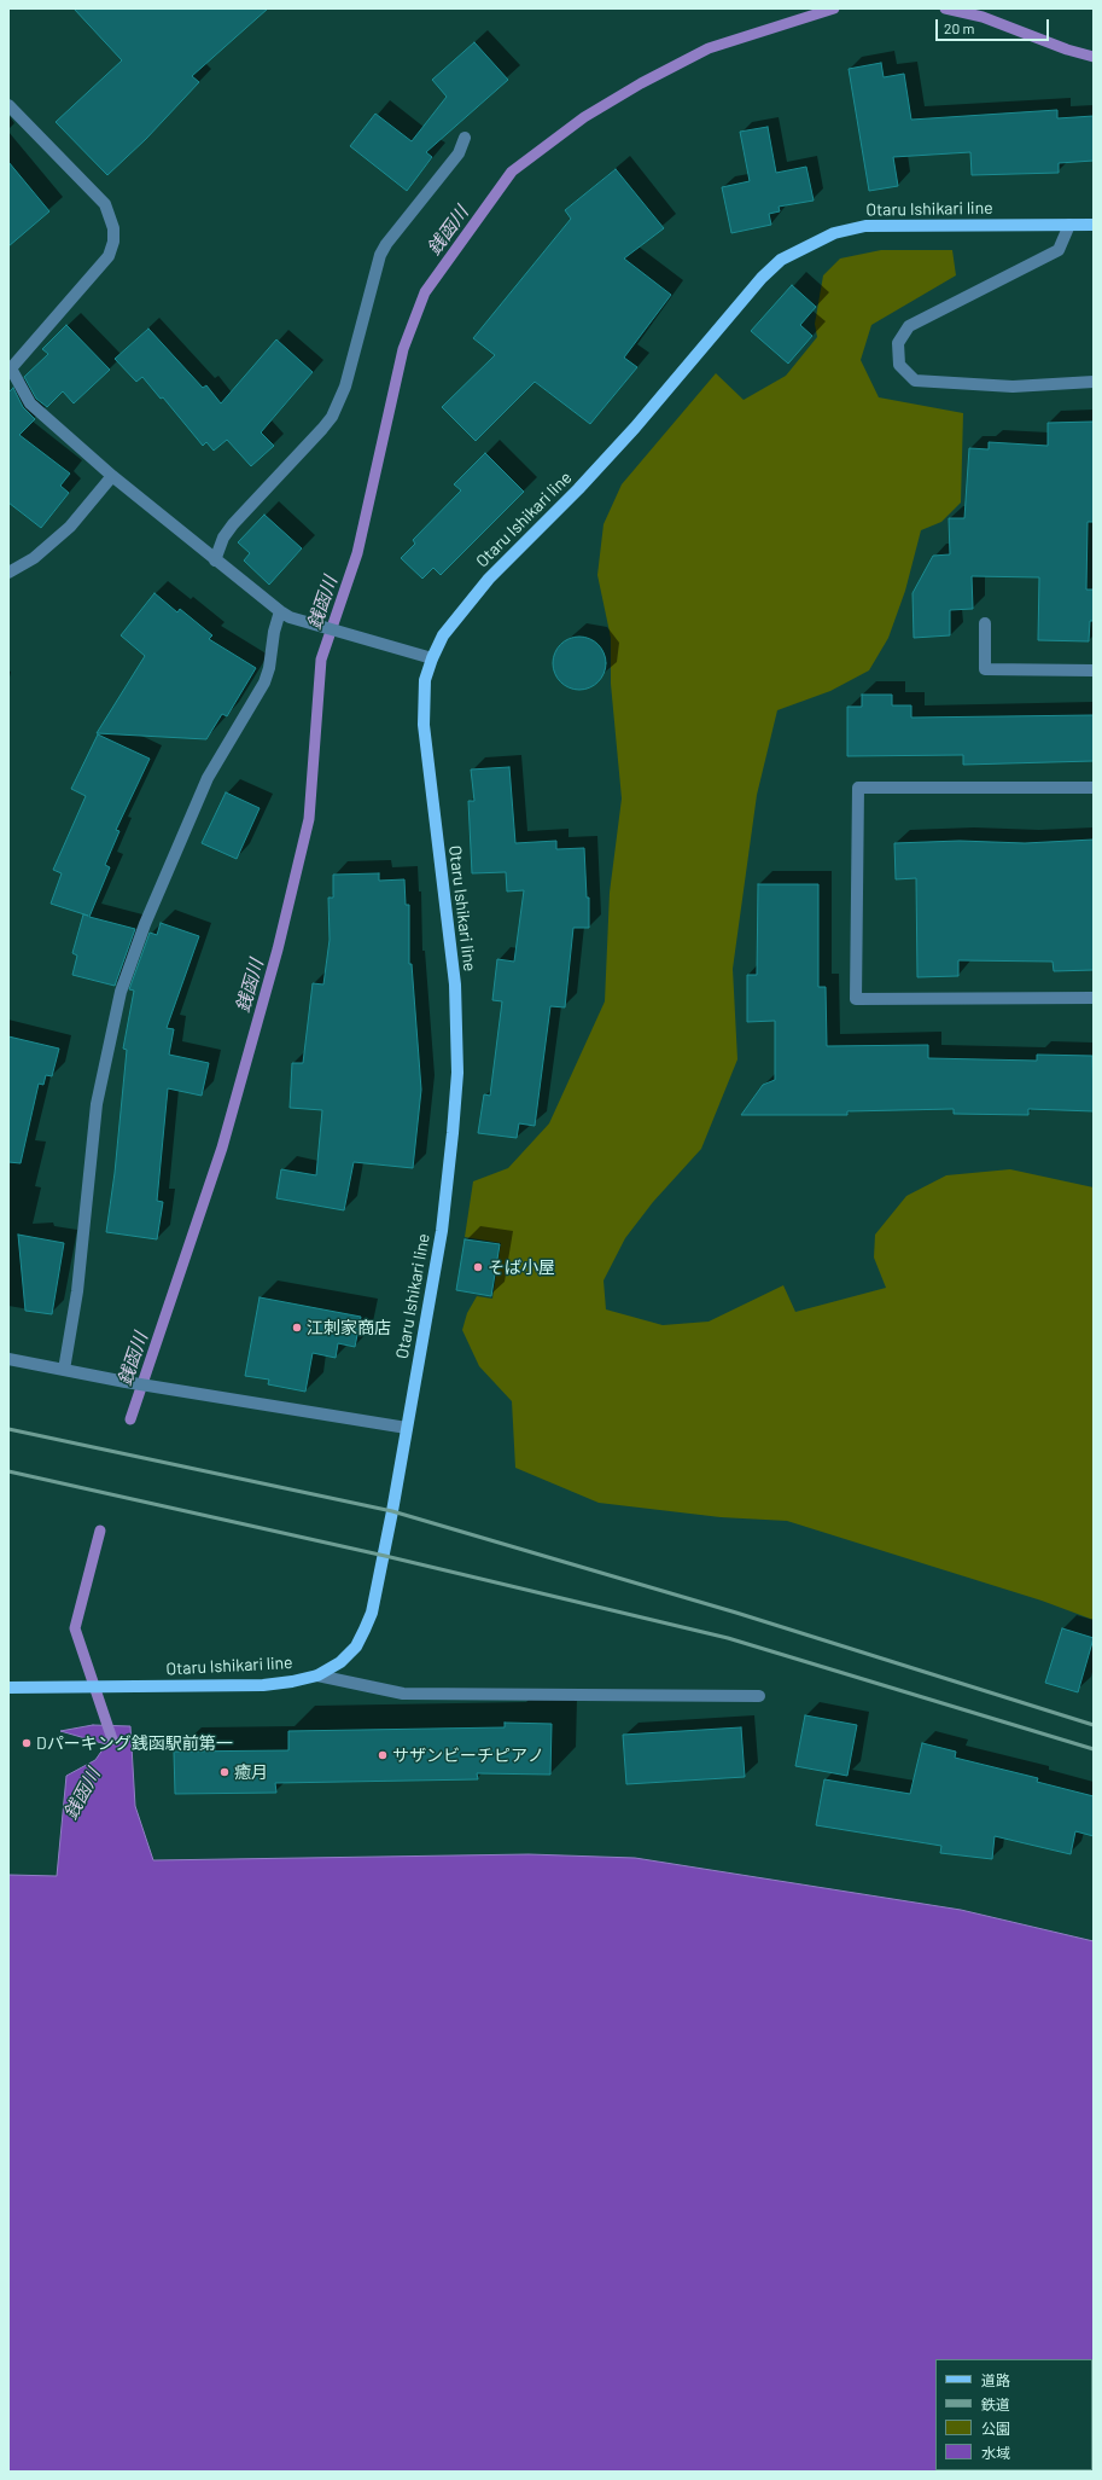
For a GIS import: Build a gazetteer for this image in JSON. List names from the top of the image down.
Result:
{
  "streets": {
    "main road": ["Otaru Ishikari line"]
  },
  "water": ["銭函川"],
  "places": [
    "そば小屋",
    "江刺家商店",
    "Dパーキング銭函駅前第一",
    "サザンビーチピアノ",
    "癒月"
  ],
  "legend": [
    "道路",
    "鉄道",
    "公園",
    "水域"
  ],
  "scale_bar": "20 m"
}
